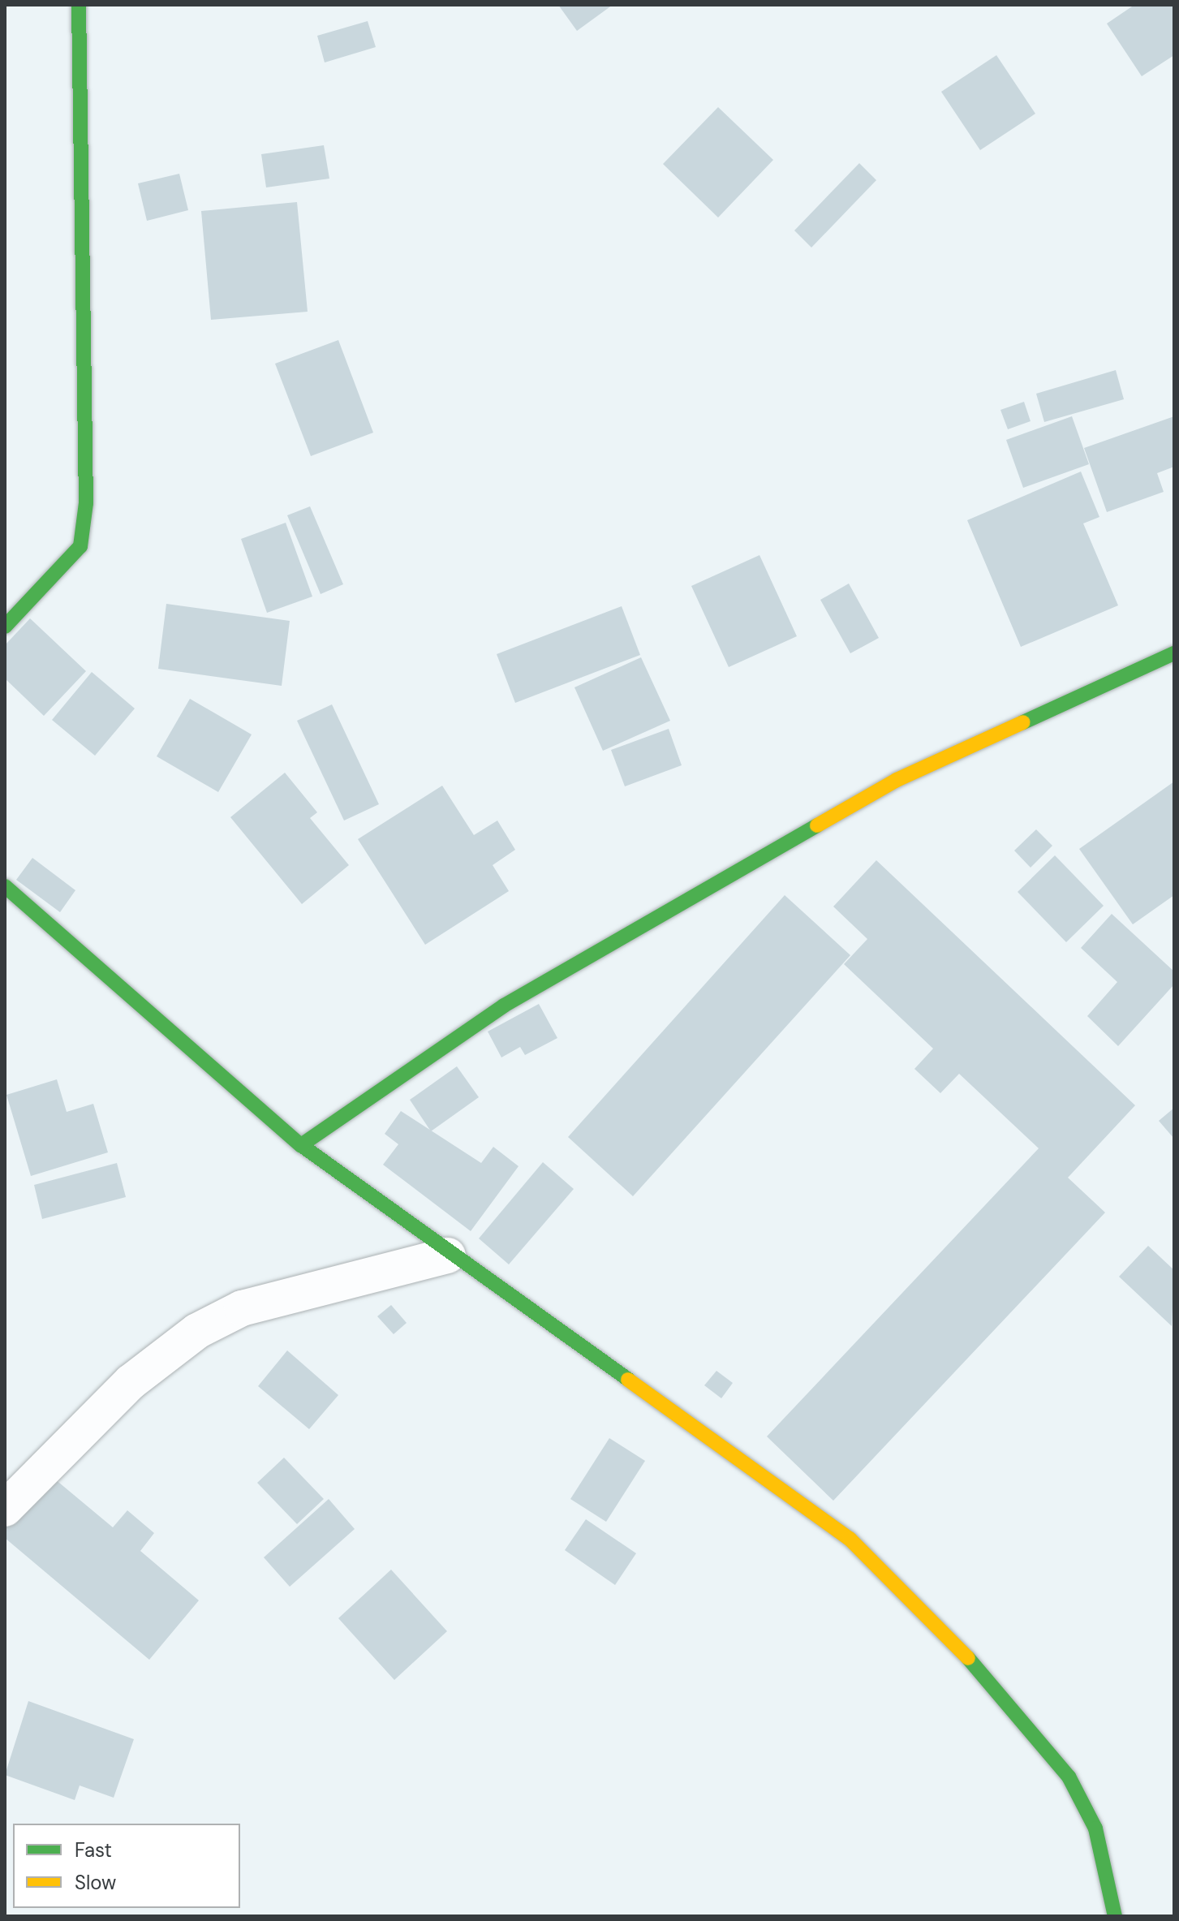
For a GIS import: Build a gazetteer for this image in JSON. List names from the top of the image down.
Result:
{
  "legend": ["Fast", "Slow"]
}
